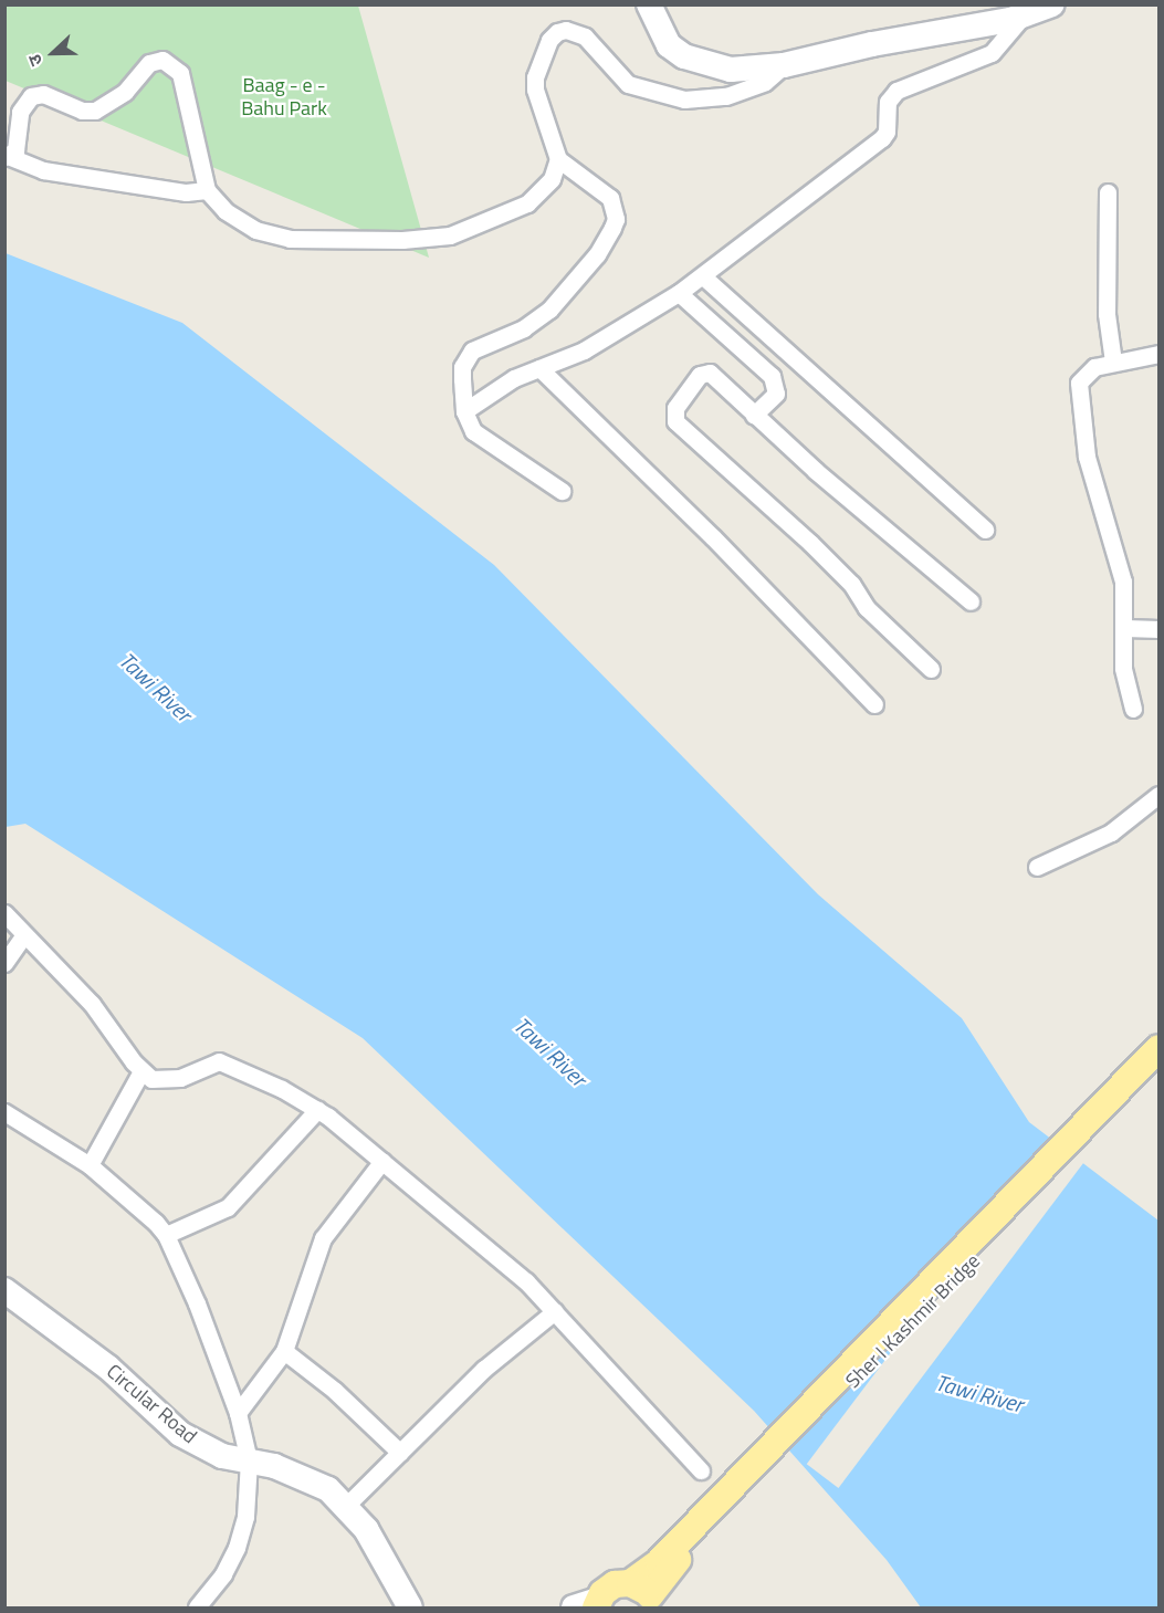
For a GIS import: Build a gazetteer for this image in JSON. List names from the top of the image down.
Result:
{
  "streets": {
    "main road": ["Sher I Kashmir Bridge", "Circular Road"]
  },
  "water": ["Tawi River"],
  "parks": ["Baag - e - Bahu Park"],
  "north": "left"
}
